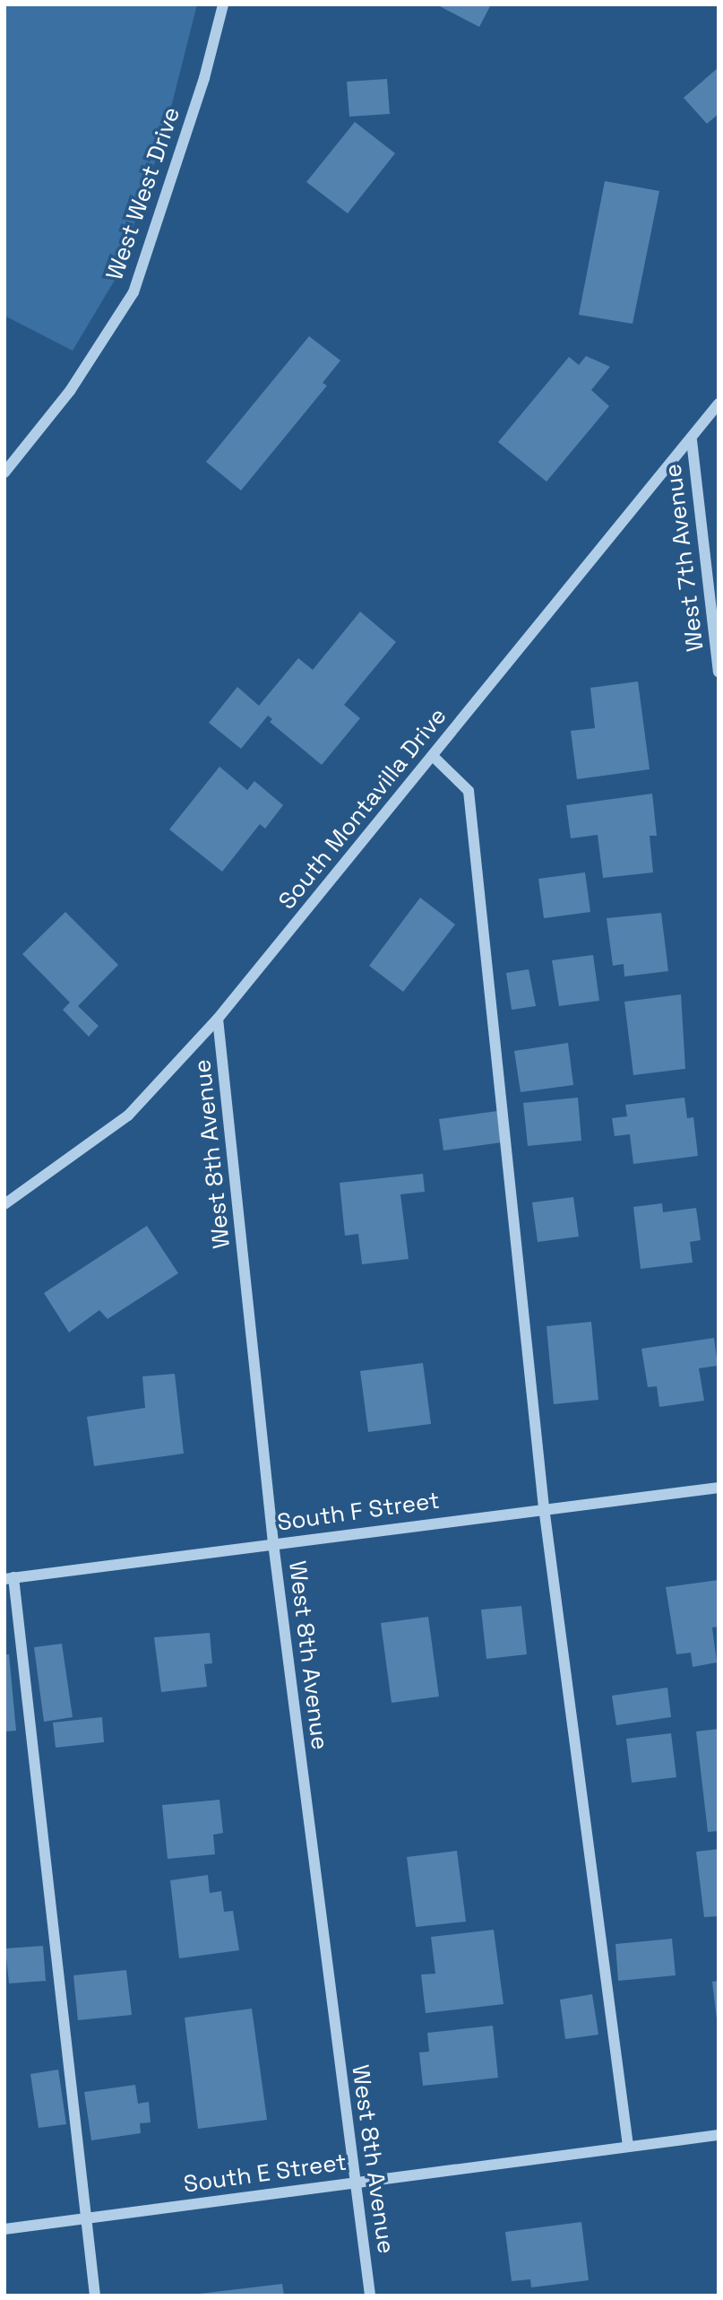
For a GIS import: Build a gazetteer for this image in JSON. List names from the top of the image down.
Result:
{
  "streets": {
    "street": [
      "West West Drive",
      "West 7th Avenue",
      "South Montavilla Drive",
      "West 8th Avenue",
      "South F Street",
      "South E Street"
    ]
  },
  "crossings": [
    ["West 7th Avenue", "South Montavilla Drive"],
    ["South Montavilla Drive", "West 8th Avenue"],
    ["West 8th Avenue", "South F Street"],
    ["West 8th Avenue", "South E Street"]
  ]
}
